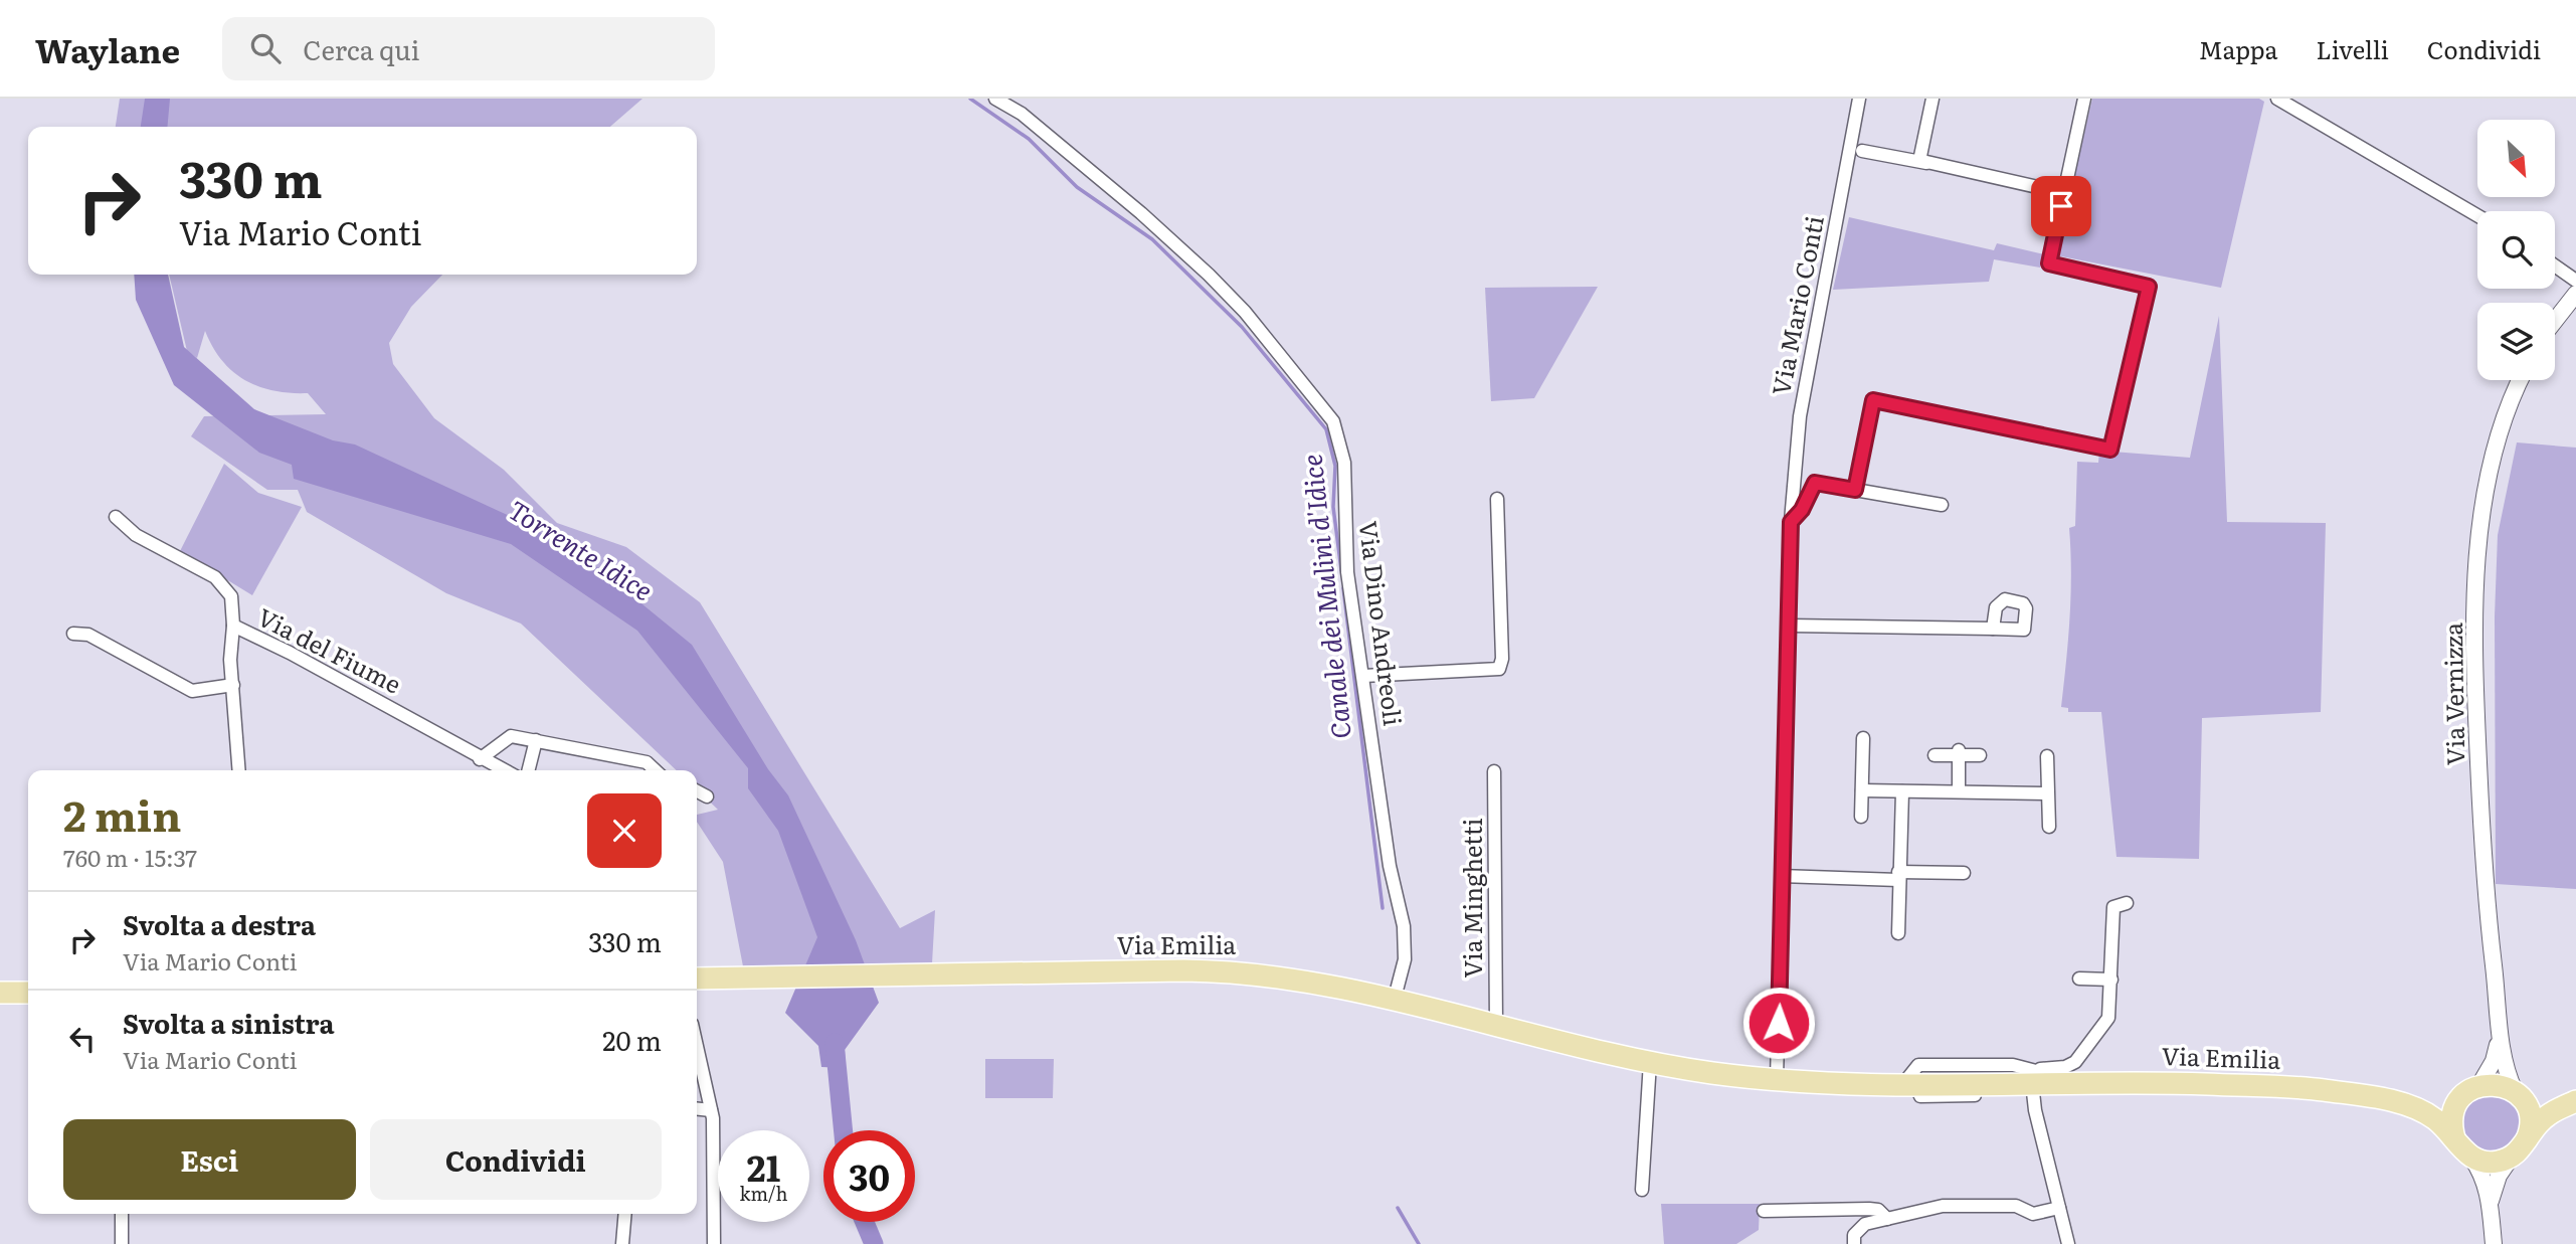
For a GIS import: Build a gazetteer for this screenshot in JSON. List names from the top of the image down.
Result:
{
  "streets": {
    "main road": ["Via Emilia"],
    "street": [
      "Via Mario Conti",
      "Via Dino Andreoli",
      "Via del Fiume",
      "Via Vernizza",
      "Via Minghetti"
    ]
  },
  "crossings": [
    ["Via Mario Conti", "Via Emilia"],
    ["Via Dino Andreoli", "Via Emilia"],
    ["Via Vernizza", "Via Emilia"],
    ["Via Minghetti", "Via Emilia"]
  ],
  "water": ["Torrente Idice", "Canale dei Mulini d'Idice"],
  "north": "bottom right",
  "page": {
    "header": "Waylane",
    "search": "Cerca qui",
    "nav": ["Mappa", "Livelli", "Condividi"],
    "turn": ["330 m", "Via Mario Conti"],
    "heading": ["2 min", "760 m · 15:37"],
    "list": [
      {
        "name": "Svolta a destra",
        "note": "Via Mario Conti",
        "value": "330 m"
      },
      {
        "name": "Svolta a sinistra",
        "note": "Via Mario Conti",
        "value": "20 m"
      }
    ],
    "buttons": ["Esci", "Condividi"],
    "speed": "21 km/h",
    "limit": "30"
  }
}
